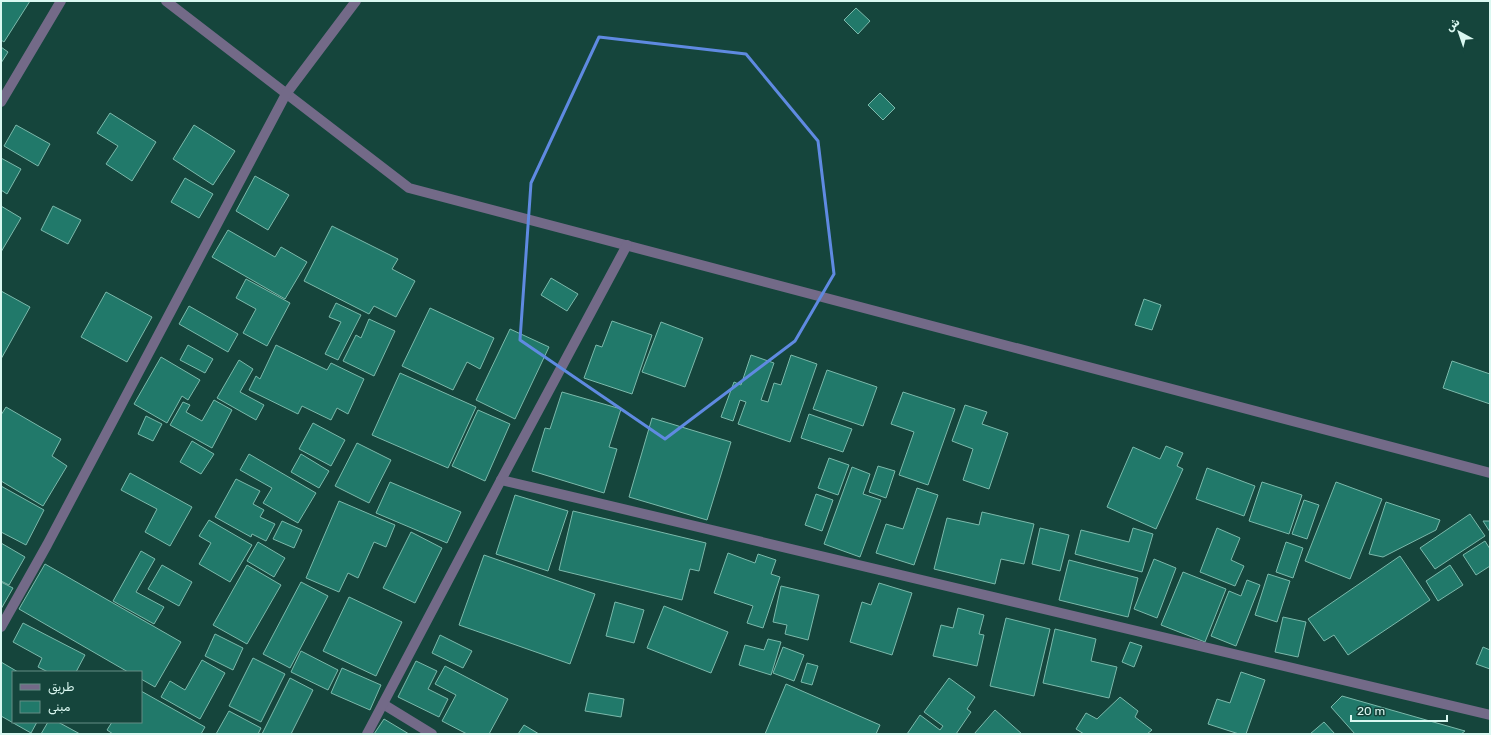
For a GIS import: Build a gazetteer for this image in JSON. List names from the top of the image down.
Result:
{
  "legend": ["طريق", "مبنى"],
  "scale_bar": "20 m",
  "north": "top left"
}
